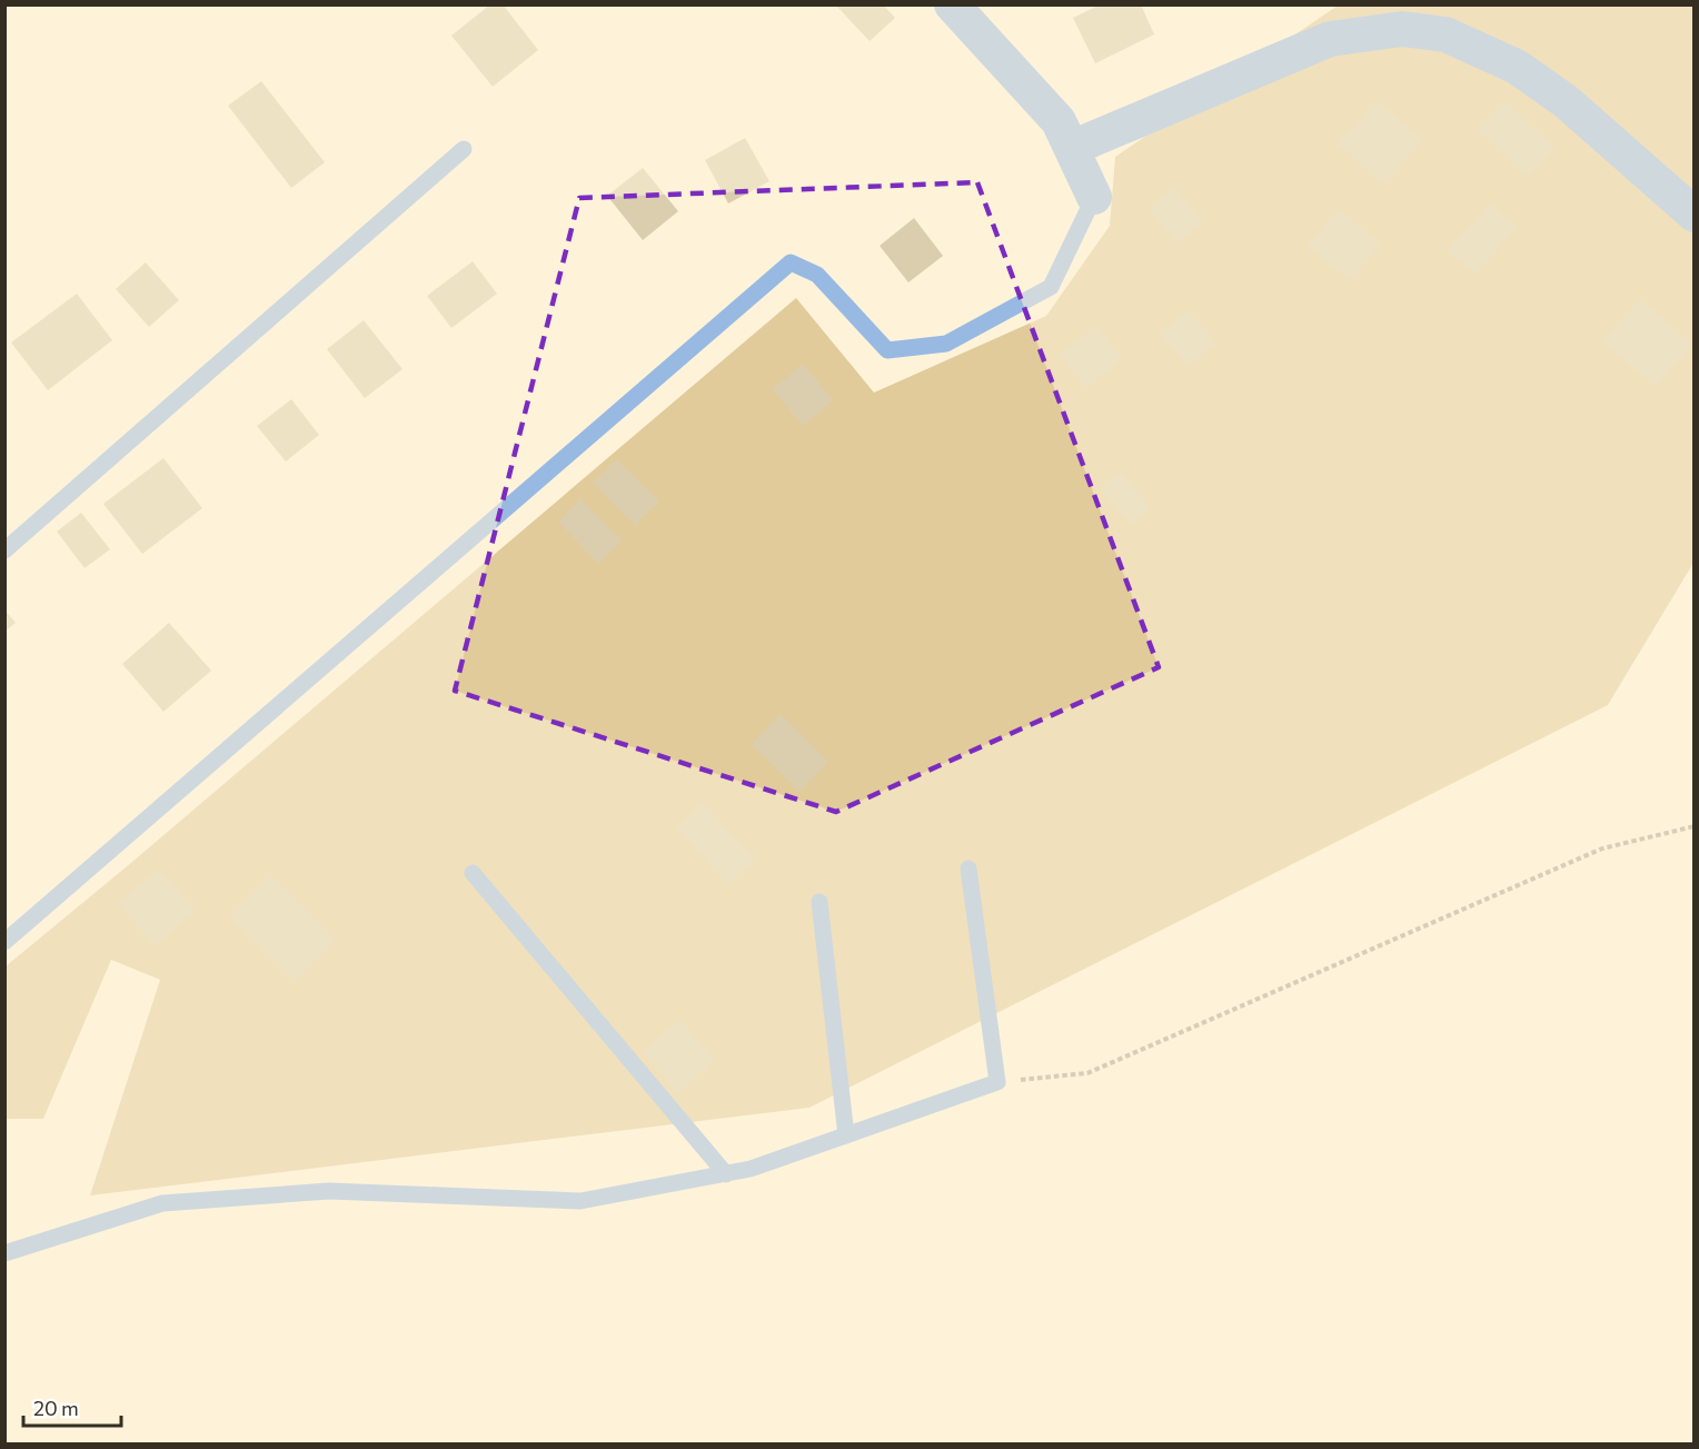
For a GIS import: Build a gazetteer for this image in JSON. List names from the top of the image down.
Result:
{
  "scale_bar": "20 m"
}
